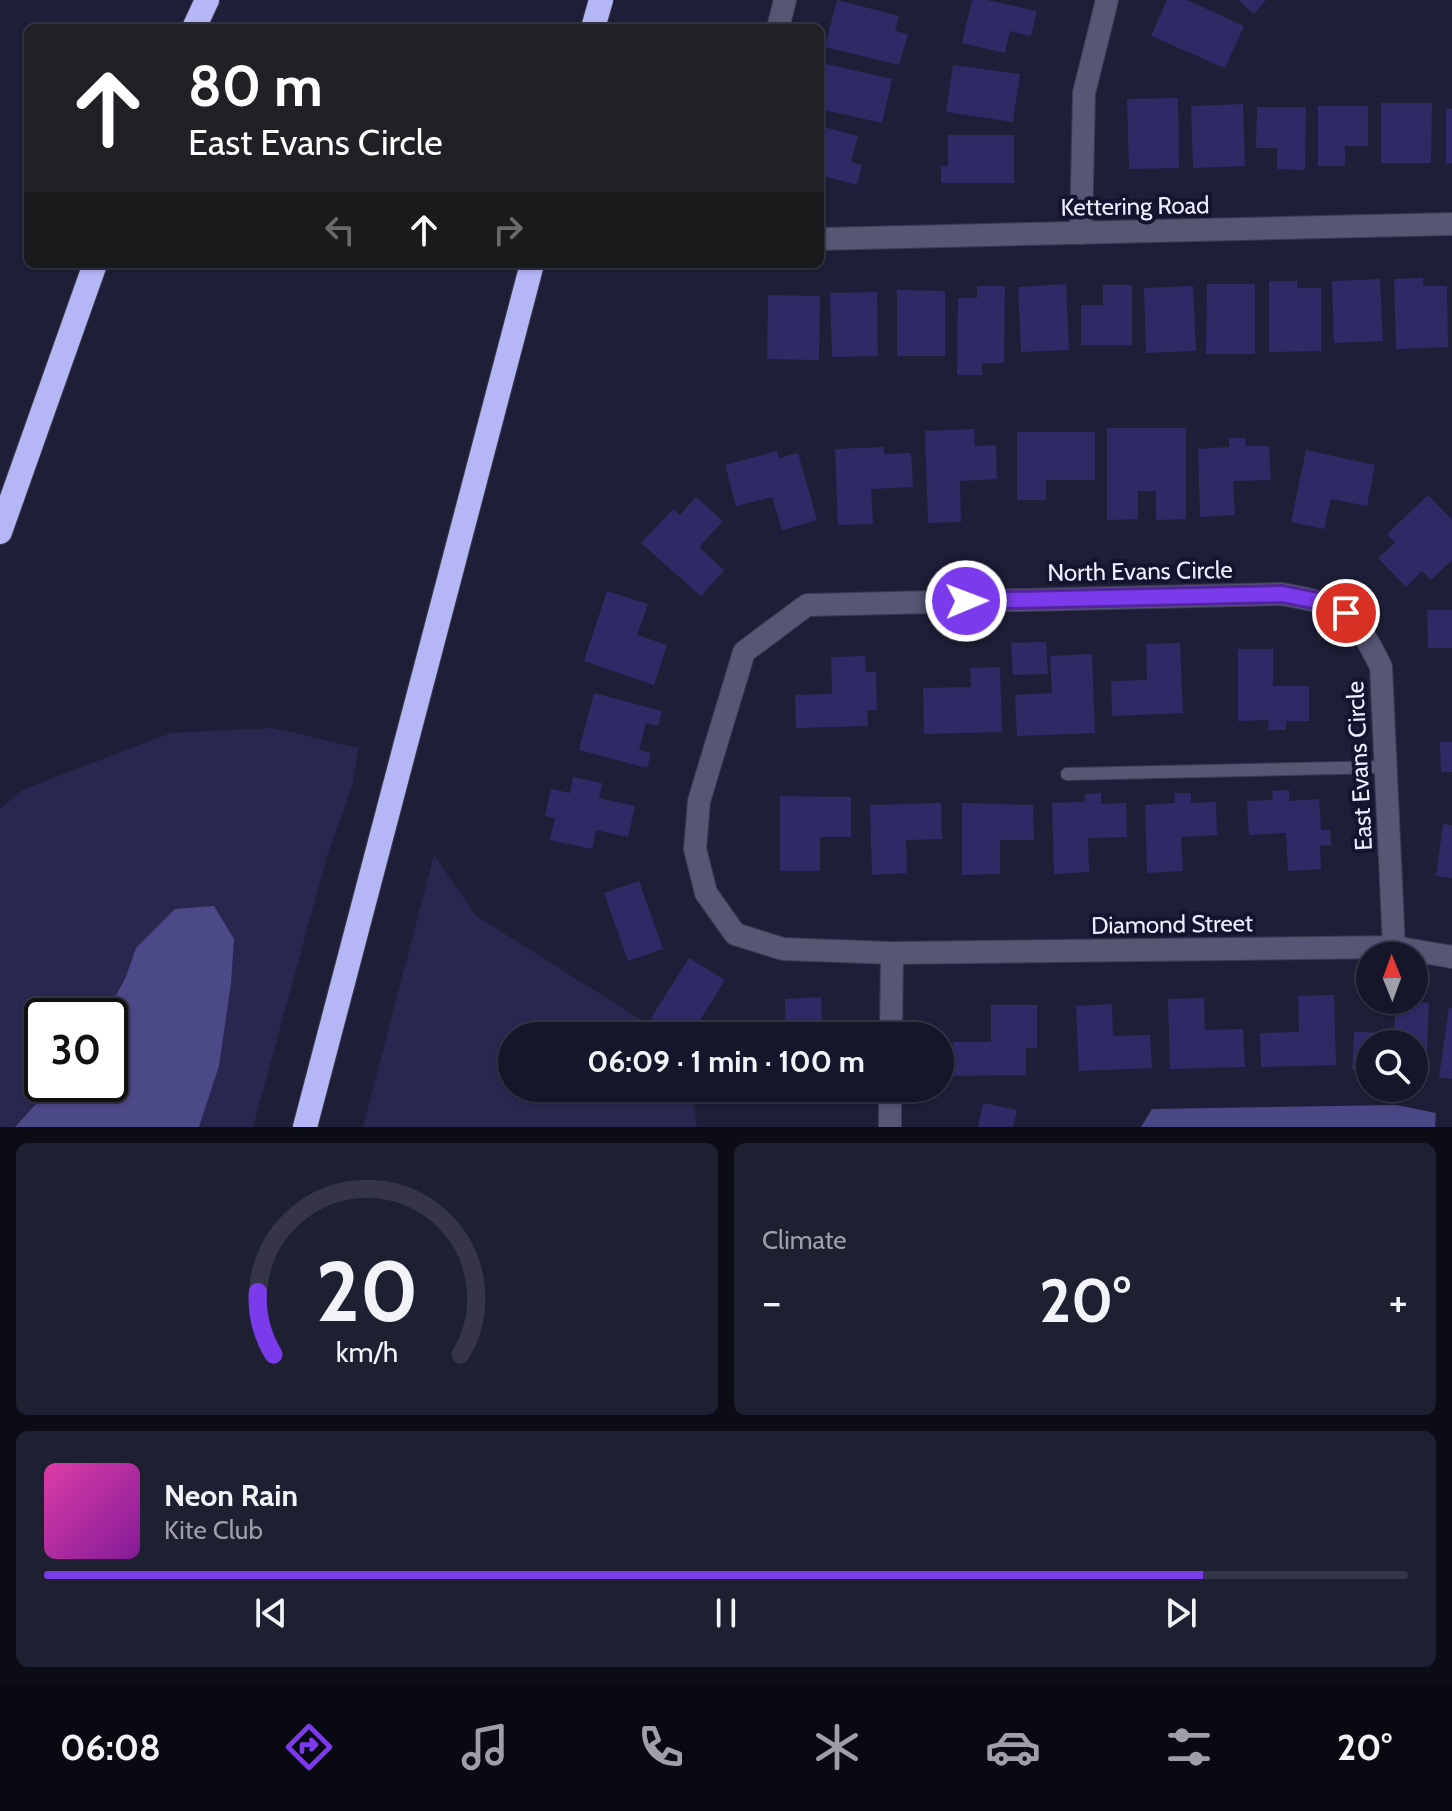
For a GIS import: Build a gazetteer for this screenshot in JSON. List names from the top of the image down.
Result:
{
  "streets": {
    "street": [
      "Kettering Road",
      "North Evans Circle",
      "East Evans Circle",
      "Diamond Street"
    ]
  },
  "crossings": [
    ["North Evans Circle", "East Evans Circle"],
    ["North Evans Circle", "Diamond Street"]
  ],
  "north": "top",
  "page": {
    "turn": ["80 m", "East Evans Circle"],
    "limit": "30",
    "trip": "06:09 · 1 min · 100 m",
    "tile": "Climate",
    "heat": ["−", "20°", "+"],
    "song": ["Neon Rain", "Kite Club"],
    "tabs": ["06:08", "20°"],
    "gauge": ["20", "km/h"]
  }
}
